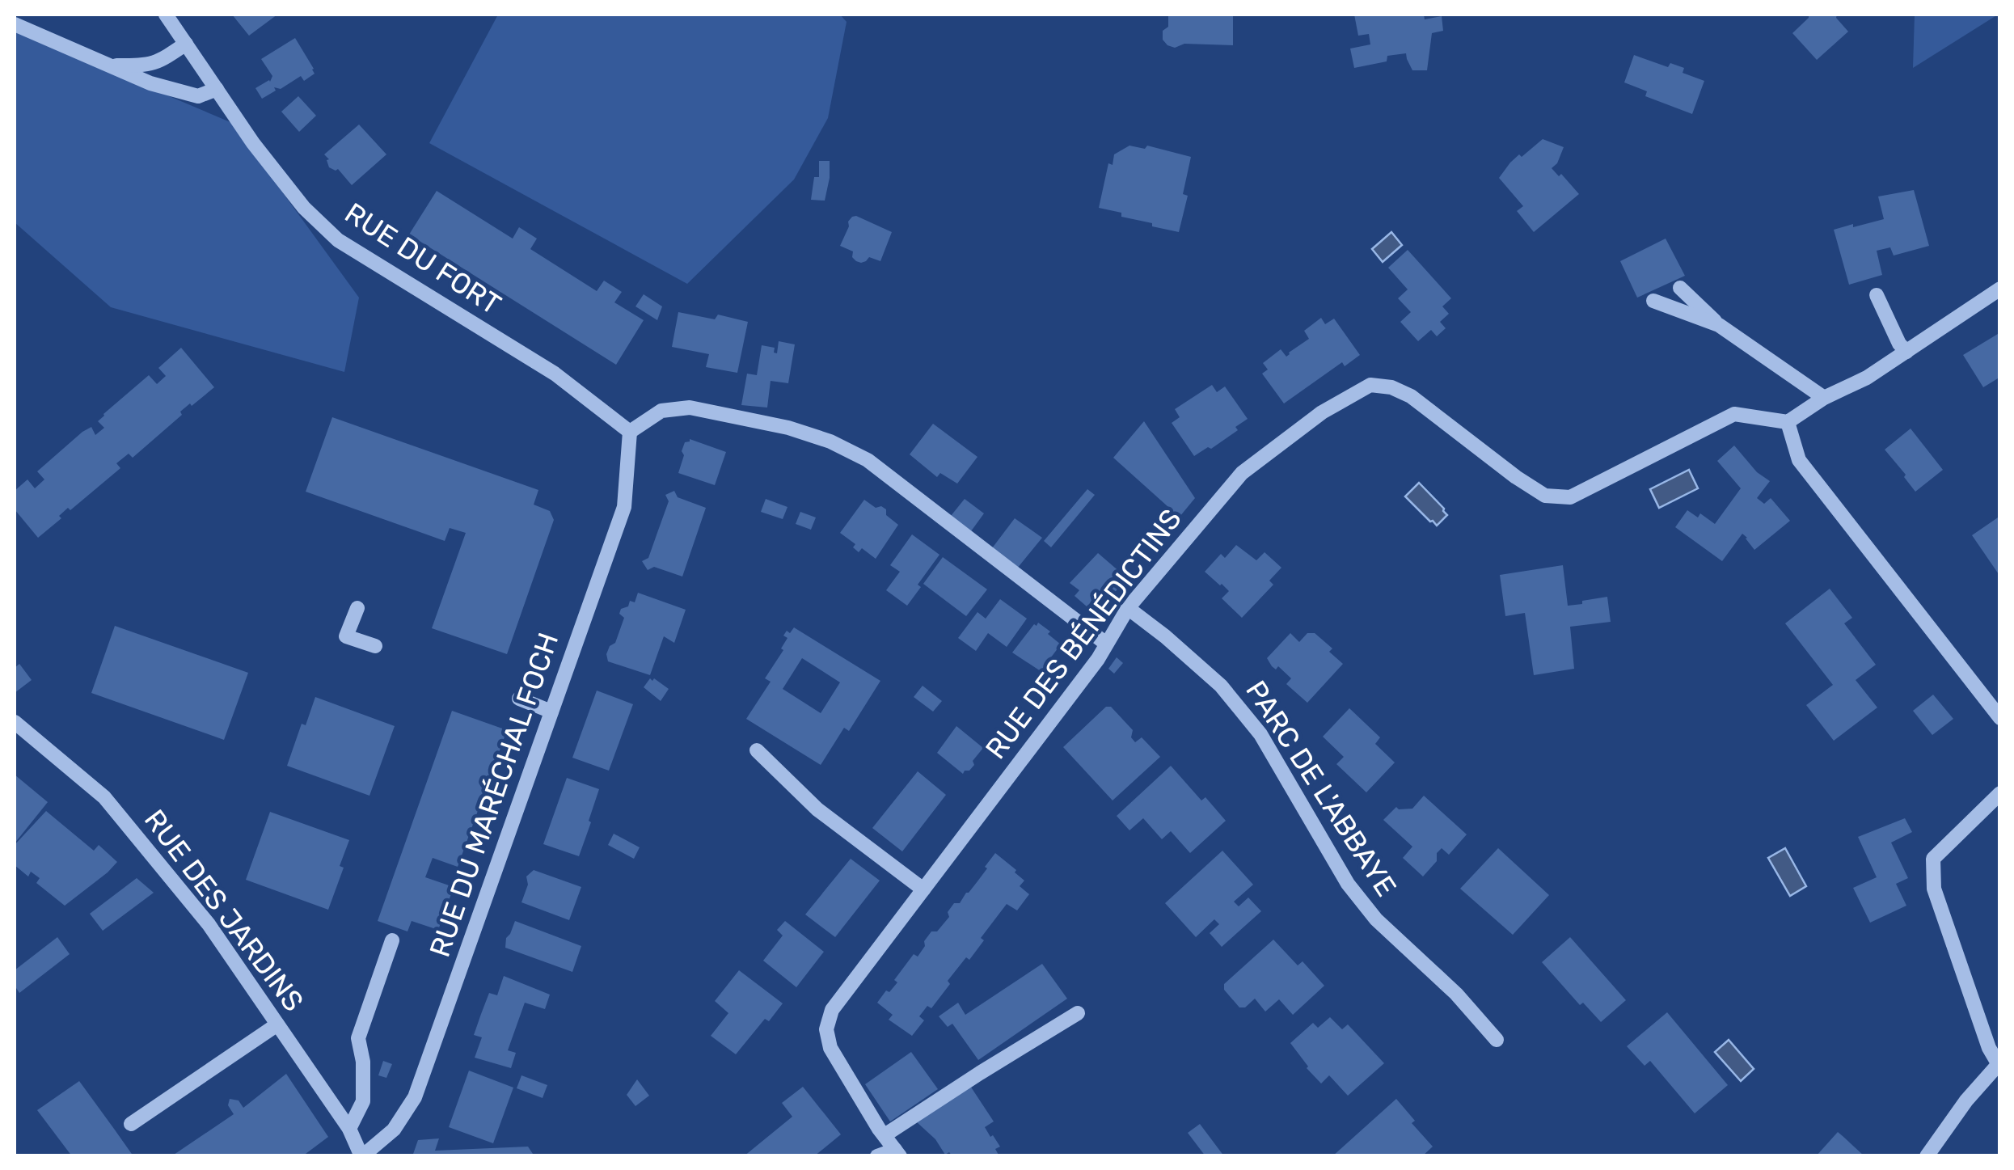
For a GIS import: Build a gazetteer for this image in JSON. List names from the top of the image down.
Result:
{
  "streets": {
    "street": [
      "RUE DU FORT",
      "RUE DES BÉNÉDICTINS",
      "PARC DE L'ABBAYE",
      "RUE DU MARÉCHAL FOCH",
      "RUE DES JARDINS"
    ]
  },
  "crossings": [
    ["RUE DU FORT", "RUE DU MARÉCHAL FOCH"],
    ["RUE DES BÉNÉDICTINS", "PARC DE L'ABBAYE"],
    ["RUE DU MARÉCHAL FOCH", "RUE DES JARDINS"]
  ]
}
